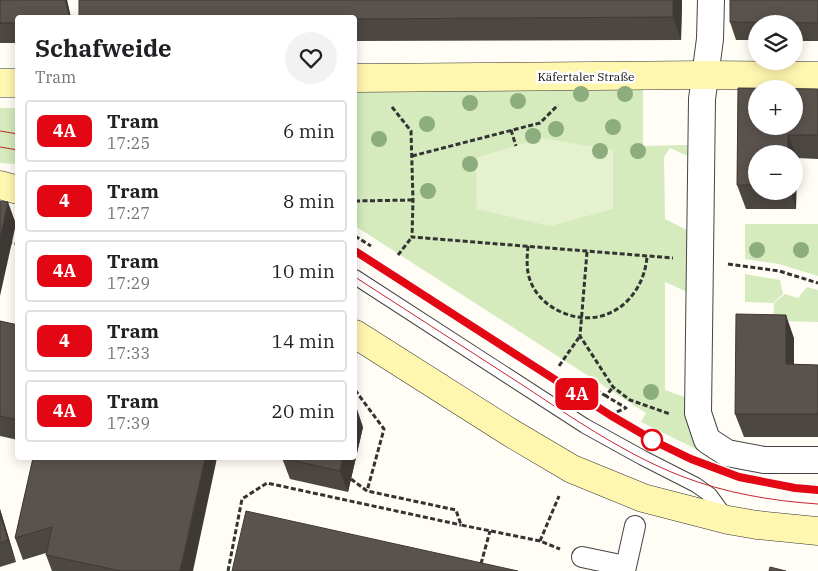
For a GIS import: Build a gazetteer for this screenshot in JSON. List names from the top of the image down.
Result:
{
  "streets": {
    "main road": ["Käfertaler Straße"]
  },
  "lines": ["tram line 4A"],
  "page": {
    "on_map": "4A",
    "map_buttons": ["+", "−"],
    "heading": ["Schafweide", "Tram"],
    "list": [
      {
        "mark": "4A",
        "name": "Tram",
        "note": "17:25",
        "value": "6 min"
      },
      {
        "mark": "4",
        "name": "Tram",
        "note": "17:27",
        "value": "8 min"
      },
      {
        "mark": "4A",
        "name": "Tram",
        "note": "17:29",
        "value": "10 min"
      },
      {
        "mark": "4",
        "name": "Tram",
        "note": "17:33",
        "value": "14 min"
      },
      {
        "mark": "4A",
        "name": "Tram",
        "note": "17:39",
        "value": "20 min"
      }
    ]
  }
}
